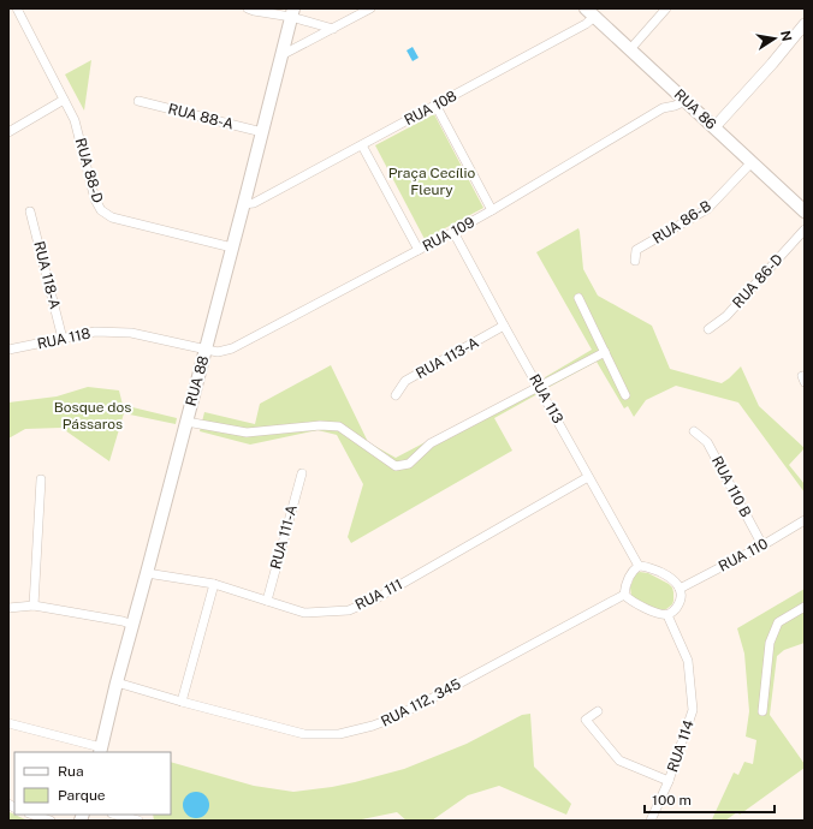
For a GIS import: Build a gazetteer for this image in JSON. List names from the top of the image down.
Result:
{
  "streets": {
    "main road": ["RUA 86", "RUA 88"],
    "street": [
      "RUA 108",
      "RUA 88-A",
      "RUA 88-D",
      "RUA 86-B",
      "RUA 109",
      "RUA 118-A",
      "RUA 86-D",
      "RUA 118",
      "RUA 113-A",
      "RUA 113",
      "RUA 110 B",
      "RUA 111-A",
      "RUA 110",
      "RUA 111",
      "RUA 112, 345",
      "RUA 114"
    ]
  },
  "crossings": [
    ["RUA 108", "RUA 86"],
    ["RUA 108", "RUA 88"],
    ["RUA 86", "RUA 86-B"],
    ["RUA 86", "RUA 109"],
    ["RUA 88-A", "RUA 88"],
    ["RUA 88-D", "RUA 88"],
    ["RUA 109", "RUA 118"],
    ["RUA 109", "RUA 88"],
    ["RUA 109", "RUA 113"],
    ["RUA 118-A", "RUA 118"],
    ["RUA 118", "RUA 88"],
    ["RUA 113-A", "RUA 113"],
    ["RUA 88", "RUA 111"],
    ["RUA 88", "RUA 112, 345"],
    ["RUA 113", "RUA 110"],
    ["RUA 113", "RUA 111"],
    ["RUA 113", "RUA 112, 345"],
    ["RUA 113", "RUA 114"],
    ["RUA 110 B", "RUA 110"],
    ["RUA 111-A", "RUA 111"],
    ["RUA 110", "RUA 112, 345"],
    ["RUA 110", "RUA 114"],
    ["RUA 112, 345", "RUA 114"]
  ],
  "parks": ["Praça Cecílio Fleury", "Bosque dos Pássaros"],
  "legend": ["Rua", "Parque"],
  "scale_bar": "100 m",
  "north": "right"
}
